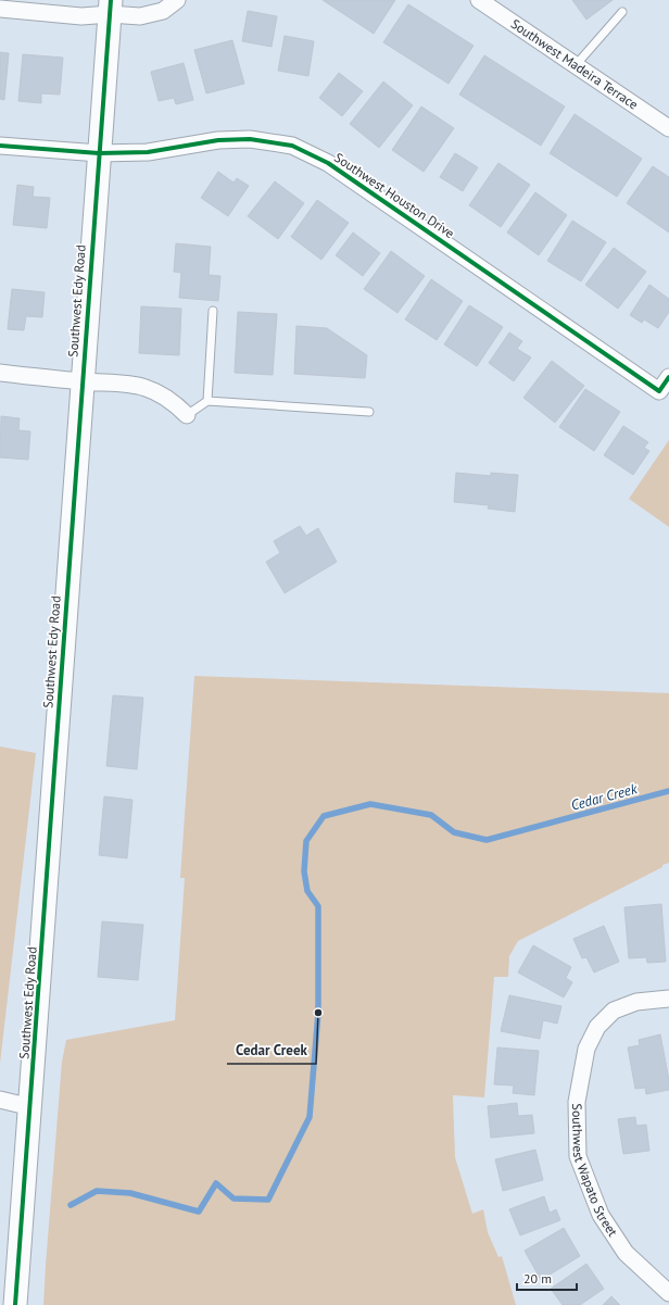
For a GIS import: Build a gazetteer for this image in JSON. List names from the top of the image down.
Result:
{
  "streets": {
    "main road": ["Southwest Edy Road"],
    "street": ["Southwest Madeira Terrace", "Southwest Houston Drive", "Southwest Wapato Street"]
  },
  "crossings": [
    ["Southwest Houston Drive", "Southwest Edy Road"]
  ],
  "water": ["Cedar Creek"],
  "places": ["Cedar Creek"],
  "scale_bar": "20 m"
}
